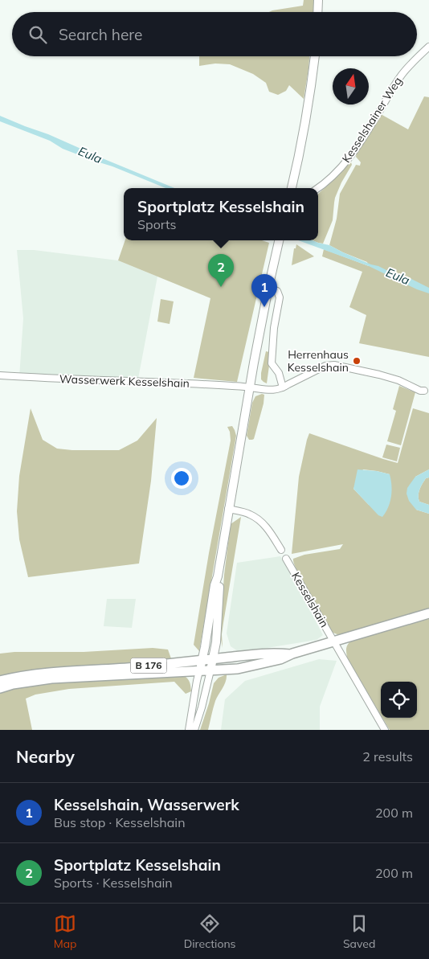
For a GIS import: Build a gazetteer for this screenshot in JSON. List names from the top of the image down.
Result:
{
  "streets": {
    "main road": ["B 176"],
    "street": ["Kesselshainer Weg", "Wasserwerk Kesselshain", "Kesselshain"]
  },
  "crossings": [
    ["Kesselshain", "B 176"]
  ],
  "water": ["Eula"],
  "places": ["Herrenhaus Kesselshain"],
  "north": "top",
  "page": {
    "search": "Search here",
    "popup": ["Sportplatz Kesselshain", "Sports"],
    "pins": ["2", "1"],
    "heading": ["Nearby", "2 results"],
    "list": [
      {
        "mark": "1",
        "name": "Kesselshain, Wasserwerk",
        "note": "Bus stop · Kesselshain",
        "value": "200 m"
      },
      {
        "mark": "2",
        "name": "Sportplatz Kesselshain",
        "note": "Sports · Kesselshain",
        "value": "200 m"
      }
    ],
    "nav": ["Map", "Directions", "Saved"]
  }
}
